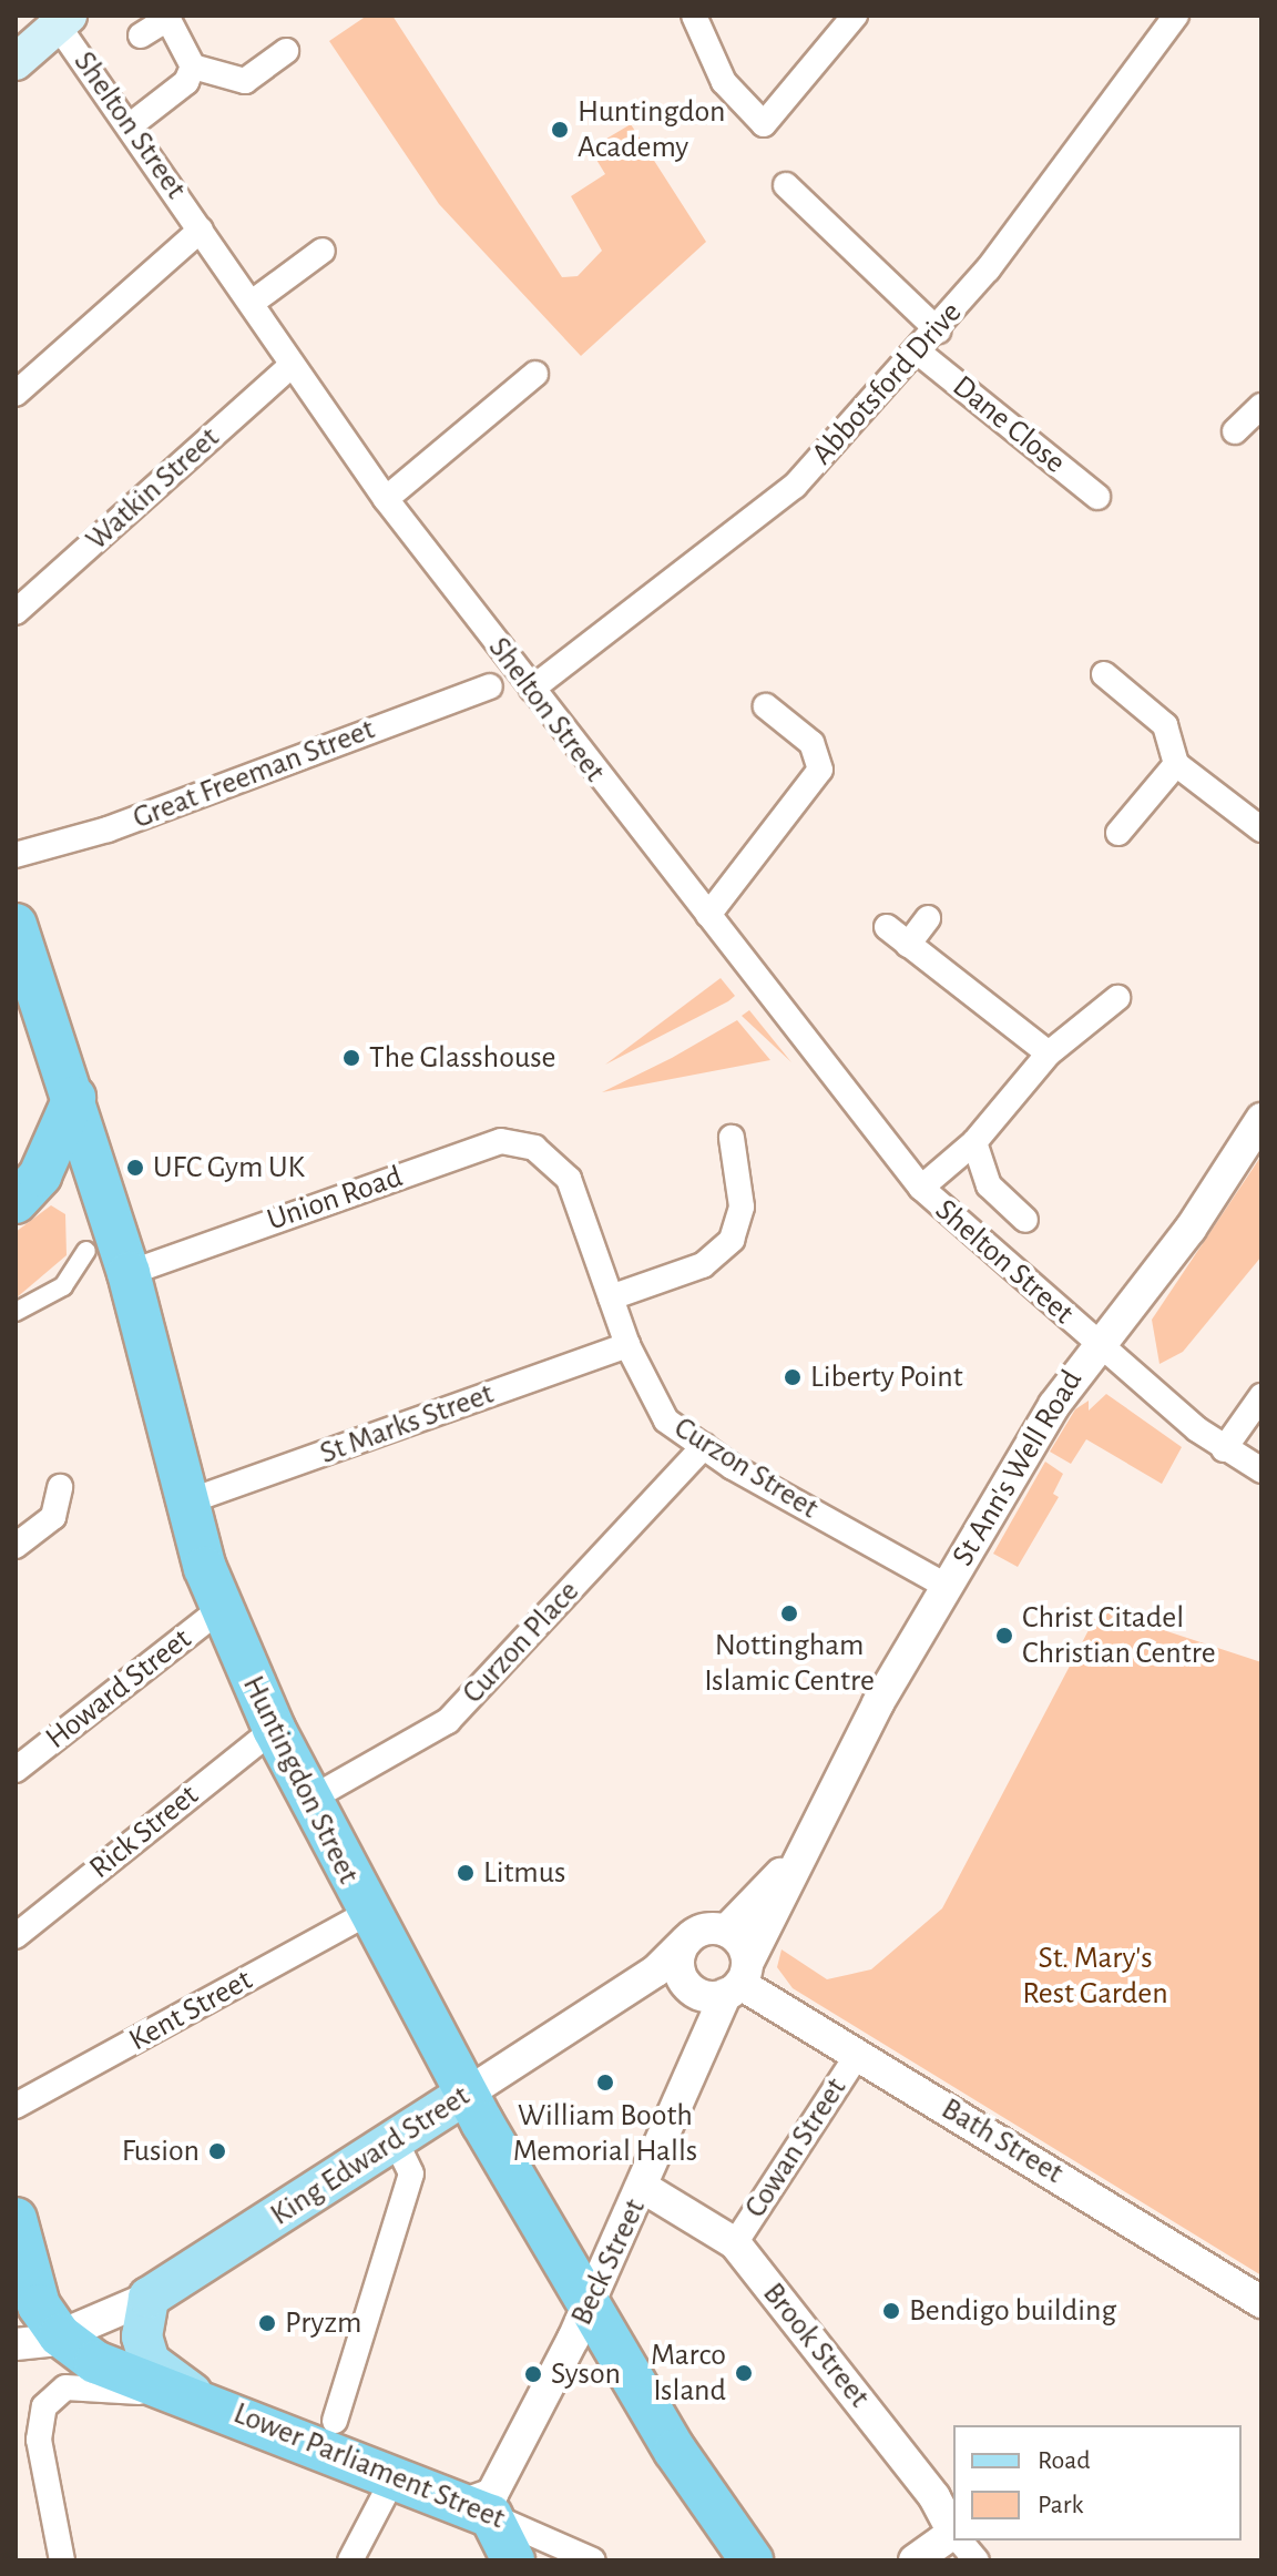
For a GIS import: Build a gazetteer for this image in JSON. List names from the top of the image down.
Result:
{
  "streets": {
    "highway": ["Huntingdon Street", "Lower Parliament Street"],
    "main road": ["King Edward Street"],
    "street": [
      "Shelton Street",
      "Abbotsford Drive",
      "Dane Close",
      "Watkin Street",
      "Great Freeman Street",
      "Union Road",
      "St Marks Street",
      "Curzon Street",
      "St Ann's Well Road",
      "Curzon Place",
      "Howard Street",
      "Rick Street",
      "Kent Street",
      "Bath Street",
      "Cowan Street",
      "Beck Street",
      "Brook Street"
    ]
  },
  "crossings": [
    ["Shelton Street", "Abbotsford Drive"],
    ["Shelton Street", "Watkin Street"],
    ["Shelton Street", "St Ann's Well Road"],
    ["Abbotsford Drive", "Dane Close"],
    ["Union Road", "Curzon Street"],
    ["Union Road", "Huntingdon Street"],
    ["St Marks Street", "Curzon Street"],
    ["St Marks Street", "Huntingdon Street"],
    ["Curzon Street", "St Ann's Well Road"],
    ["Curzon Street", "Curzon Place"],
    ["St Ann's Well Road", "Bath Street"],
    ["St Ann's Well Road", "King Edward Street"],
    ["St Ann's Well Road", "Beck Street"],
    ["Curzon Place", "Huntingdon Street"],
    ["Howard Street", "Huntingdon Street"],
    ["Huntingdon Street", "Rick Street"],
    ["Huntingdon Street", "Kent Street"],
    ["Huntingdon Street", "King Edward Street"],
    ["Huntingdon Street", "Beck Street"],
    ["Bath Street", "Cowan Street"],
    ["Bath Street", "King Edward Street"],
    ["Bath Street", "Beck Street"],
    ["Cowan Street", "Brook Street"],
    ["King Edward Street", "Beck Street"],
    ["Beck Street", "Brook Street"],
    ["Beck Street", "Lower Parliament Street"]
  ],
  "parks": ["St. Mary's Rest Garden"],
  "places": [
    "Huntingdon Academy",
    "The Glasshouse",
    "UFC Gym UK",
    "Liberty Point",
    "Nottingham Islamic Centre",
    "Christ Citadel Christian Centre",
    "Litmus",
    "William Booth Memorial Halls",
    "Fusion",
    "Bendigo building",
    "Pryzm",
    "Marco Island",
    "Syson"
  ],
  "legend": ["Road", "Park"]
}
